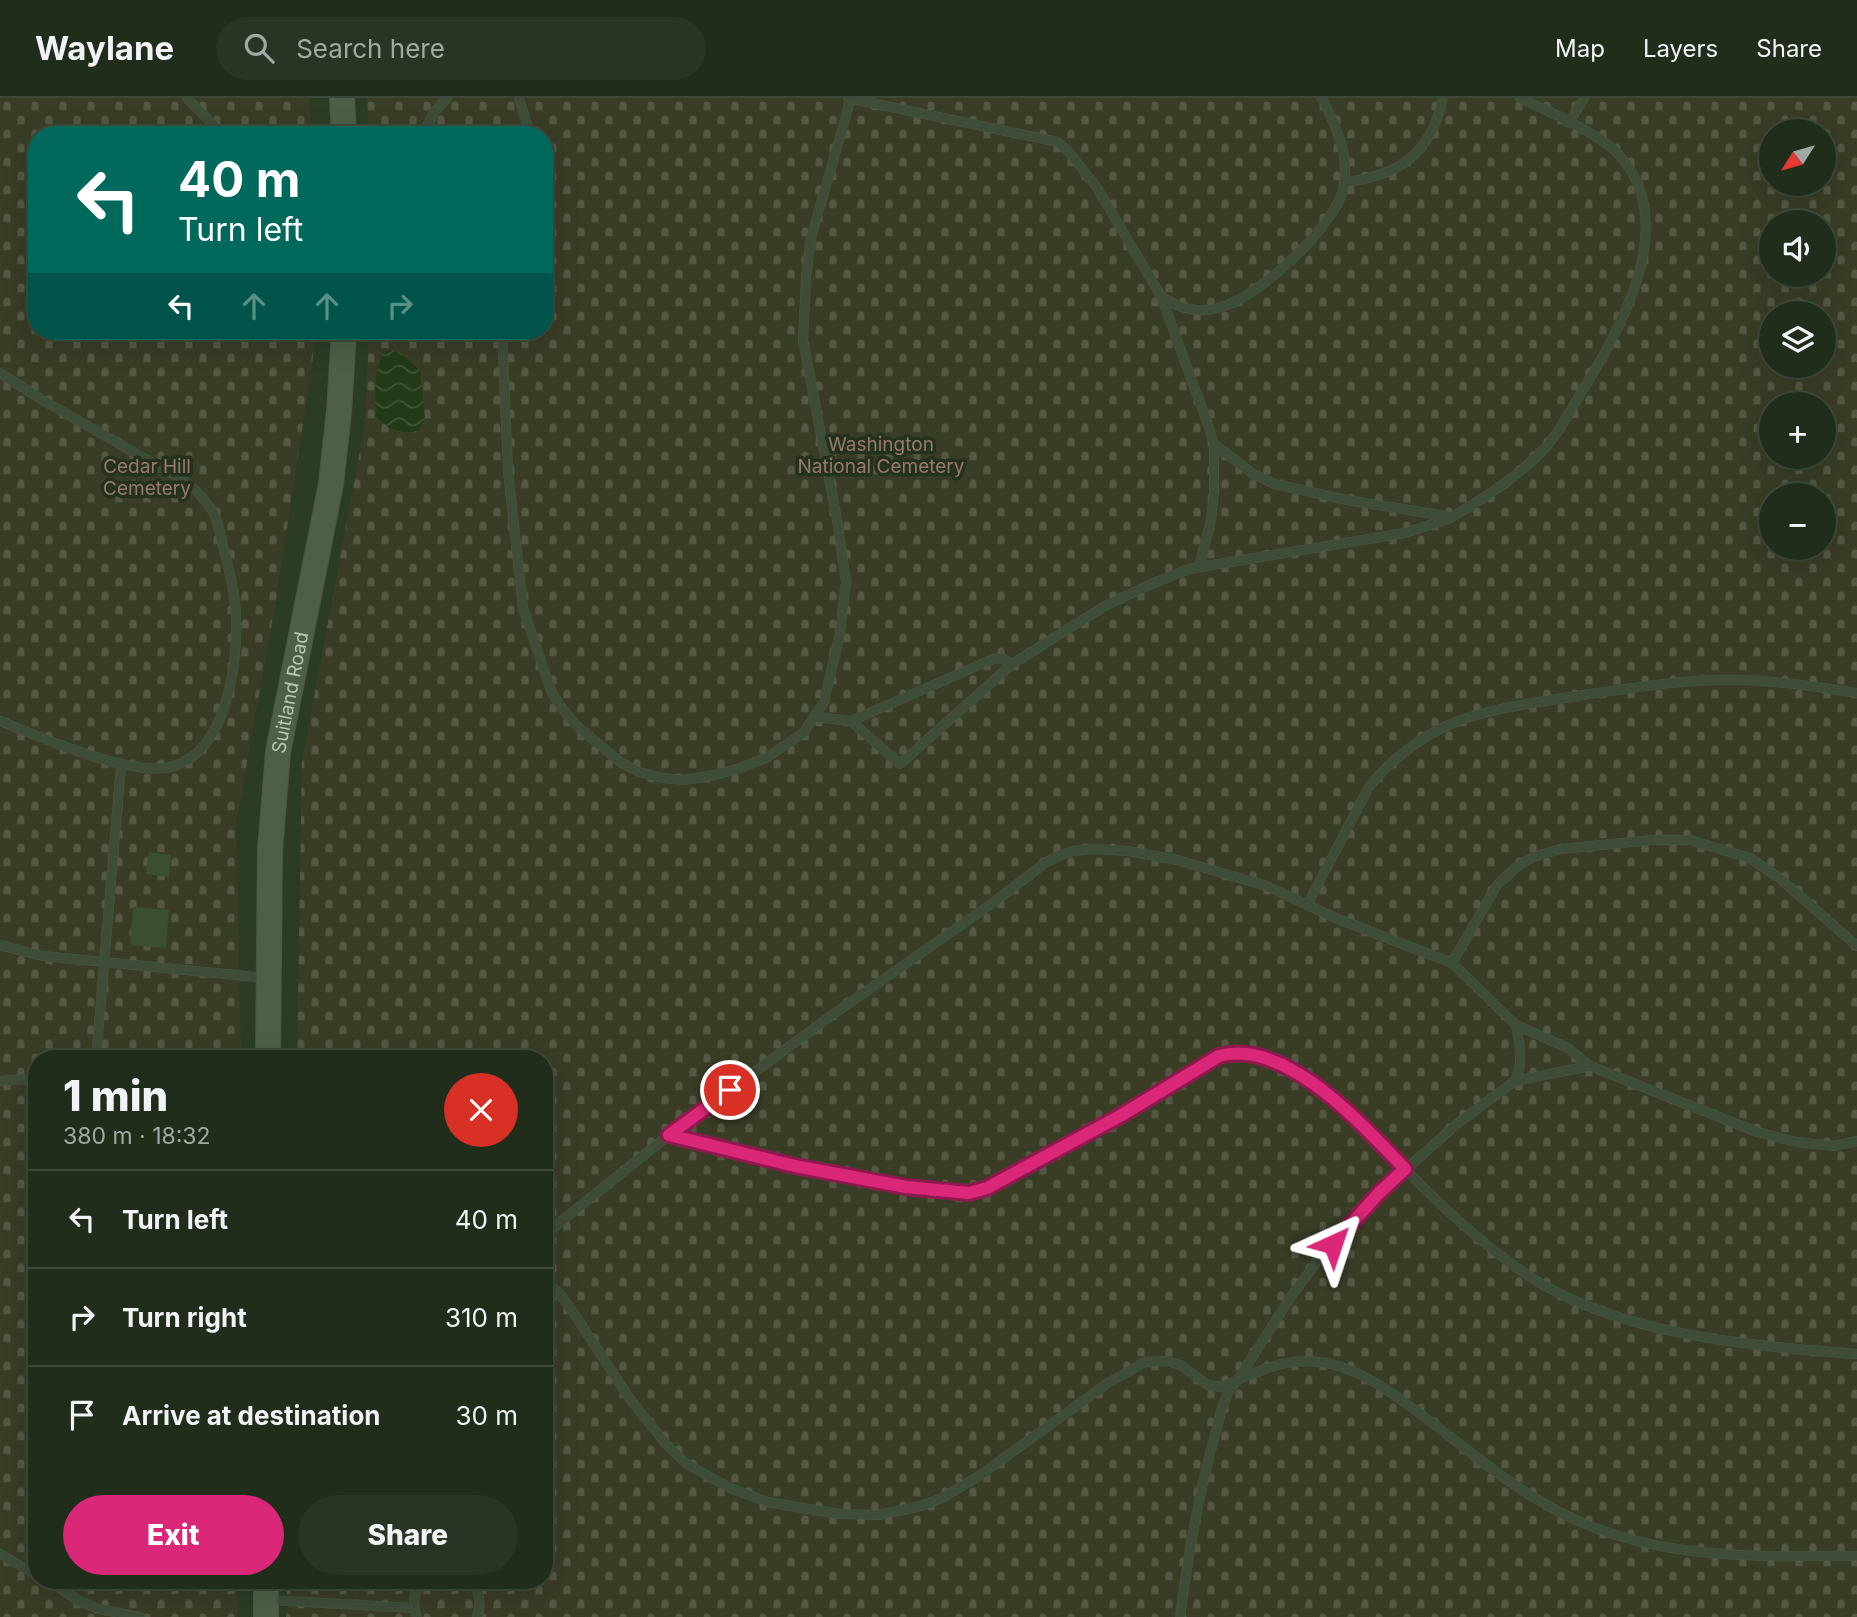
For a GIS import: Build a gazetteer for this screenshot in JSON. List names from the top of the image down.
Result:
{
  "streets": {
    "main road": ["Suitland Road"]
  },
  "parks": ["Washington National Cemetery", "Cedar Hill Cemetery"],
  "north": "bottom left",
  "page": {
    "header": "Waylane",
    "search": "Search here",
    "nav": ["Map", "Layers", "Share"],
    "map_buttons": ["+", "−"],
    "turn": ["40 m", "Turn left"],
    "heading": ["1 min", "380 m · 18:32"],
    "list": [
      {
        "name": "Turn left",
        "value": "40 m"
      },
      {
        "name": "Turn right",
        "value": "310 m"
      },
      {
        "name": "Arrive at destination",
        "value": "30 m"
      }
    ],
    "buttons": ["Exit", "Share"]
  }
}
